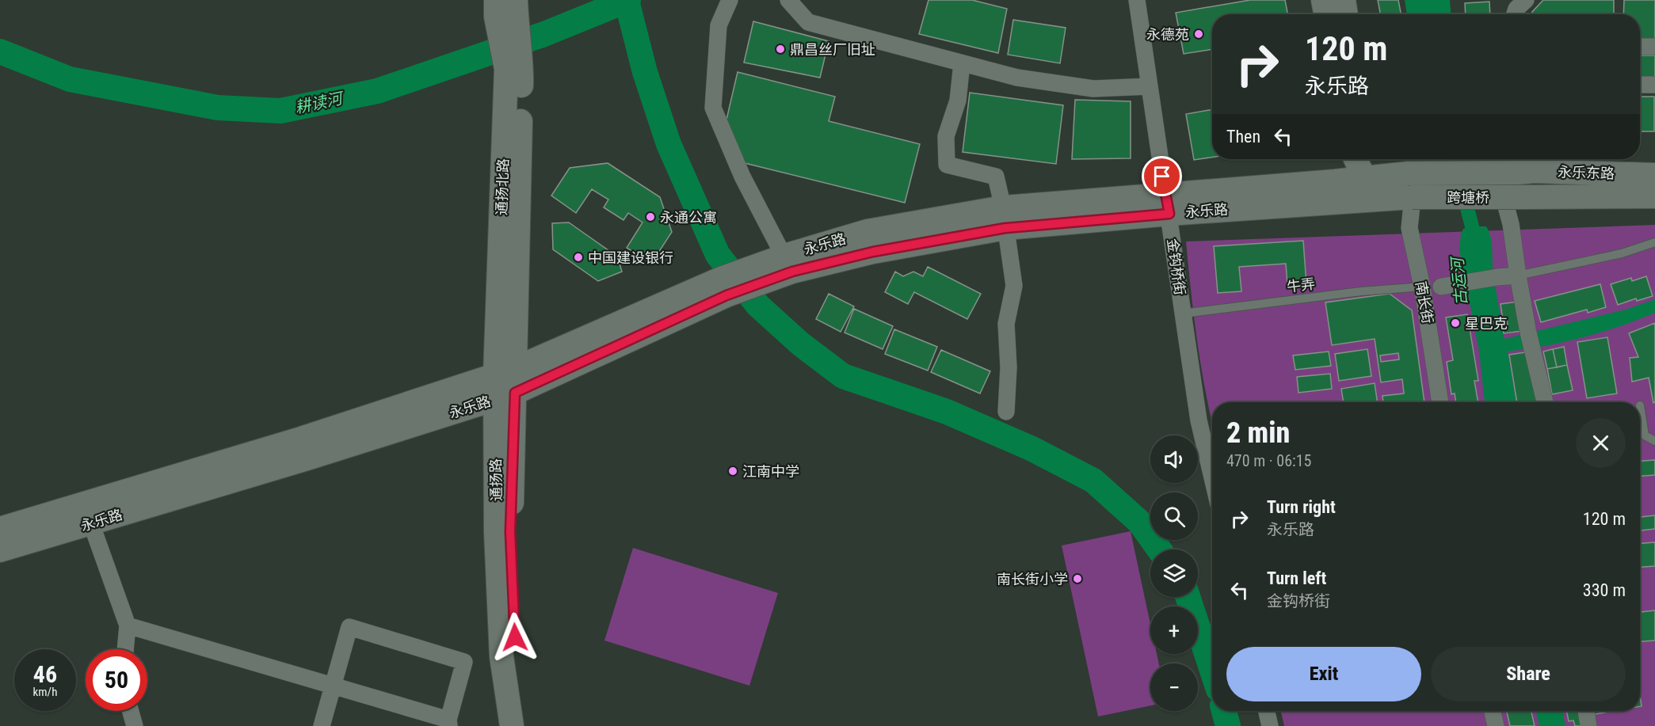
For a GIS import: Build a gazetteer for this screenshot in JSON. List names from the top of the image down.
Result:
{
  "streets": {
    "main road": [
      "永乐东路",
      "通扬北路",
      "跨塘桥",
      "永乐路",
      "通扬路"
    ],
    "street": ["金钩桥街", "南长街"],
    "lane": ["牛弄"]
  },
  "crossings": [
    ["永乐东路", "跨塘桥"],
    ["通扬北路", "永乐路"],
    ["通扬北路", "通扬路"],
    ["跨塘桥", "永乐路"],
    ["跨塘桥", "南长街"],
    ["永乐路", "金钩桥街"],
    ["永乐路", "南长街"],
    ["永乐路", "通扬路"],
    ["金钩桥街", "牛弄"],
    ["牛弄", "南长街"]
  ],
  "water": ["耕读河", "古运河"],
  "places": [
    "永德苑",
    "鼎昌丝厂旧址",
    "永通公寓",
    "中国建设银行",
    "星巴克",
    "江南中学",
    "南长街小学"
  ],
  "page": {
    "turn": ["120 m", "永乐路"],
    "then": "Then",
    "heading": ["2 min", "470 m · 06:15"],
    "map_buttons": ["+", "−"],
    "list": [
      {
        "name": "Turn right",
        "note": "永乐路",
        "value": "120 m"
      },
      {
        "name": "Turn left",
        "note": "金钩桥街",
        "value": "330 m"
      }
    ],
    "buttons": ["Exit", "Share"],
    "speed": "46 km/h",
    "limit": "50"
  }
}
